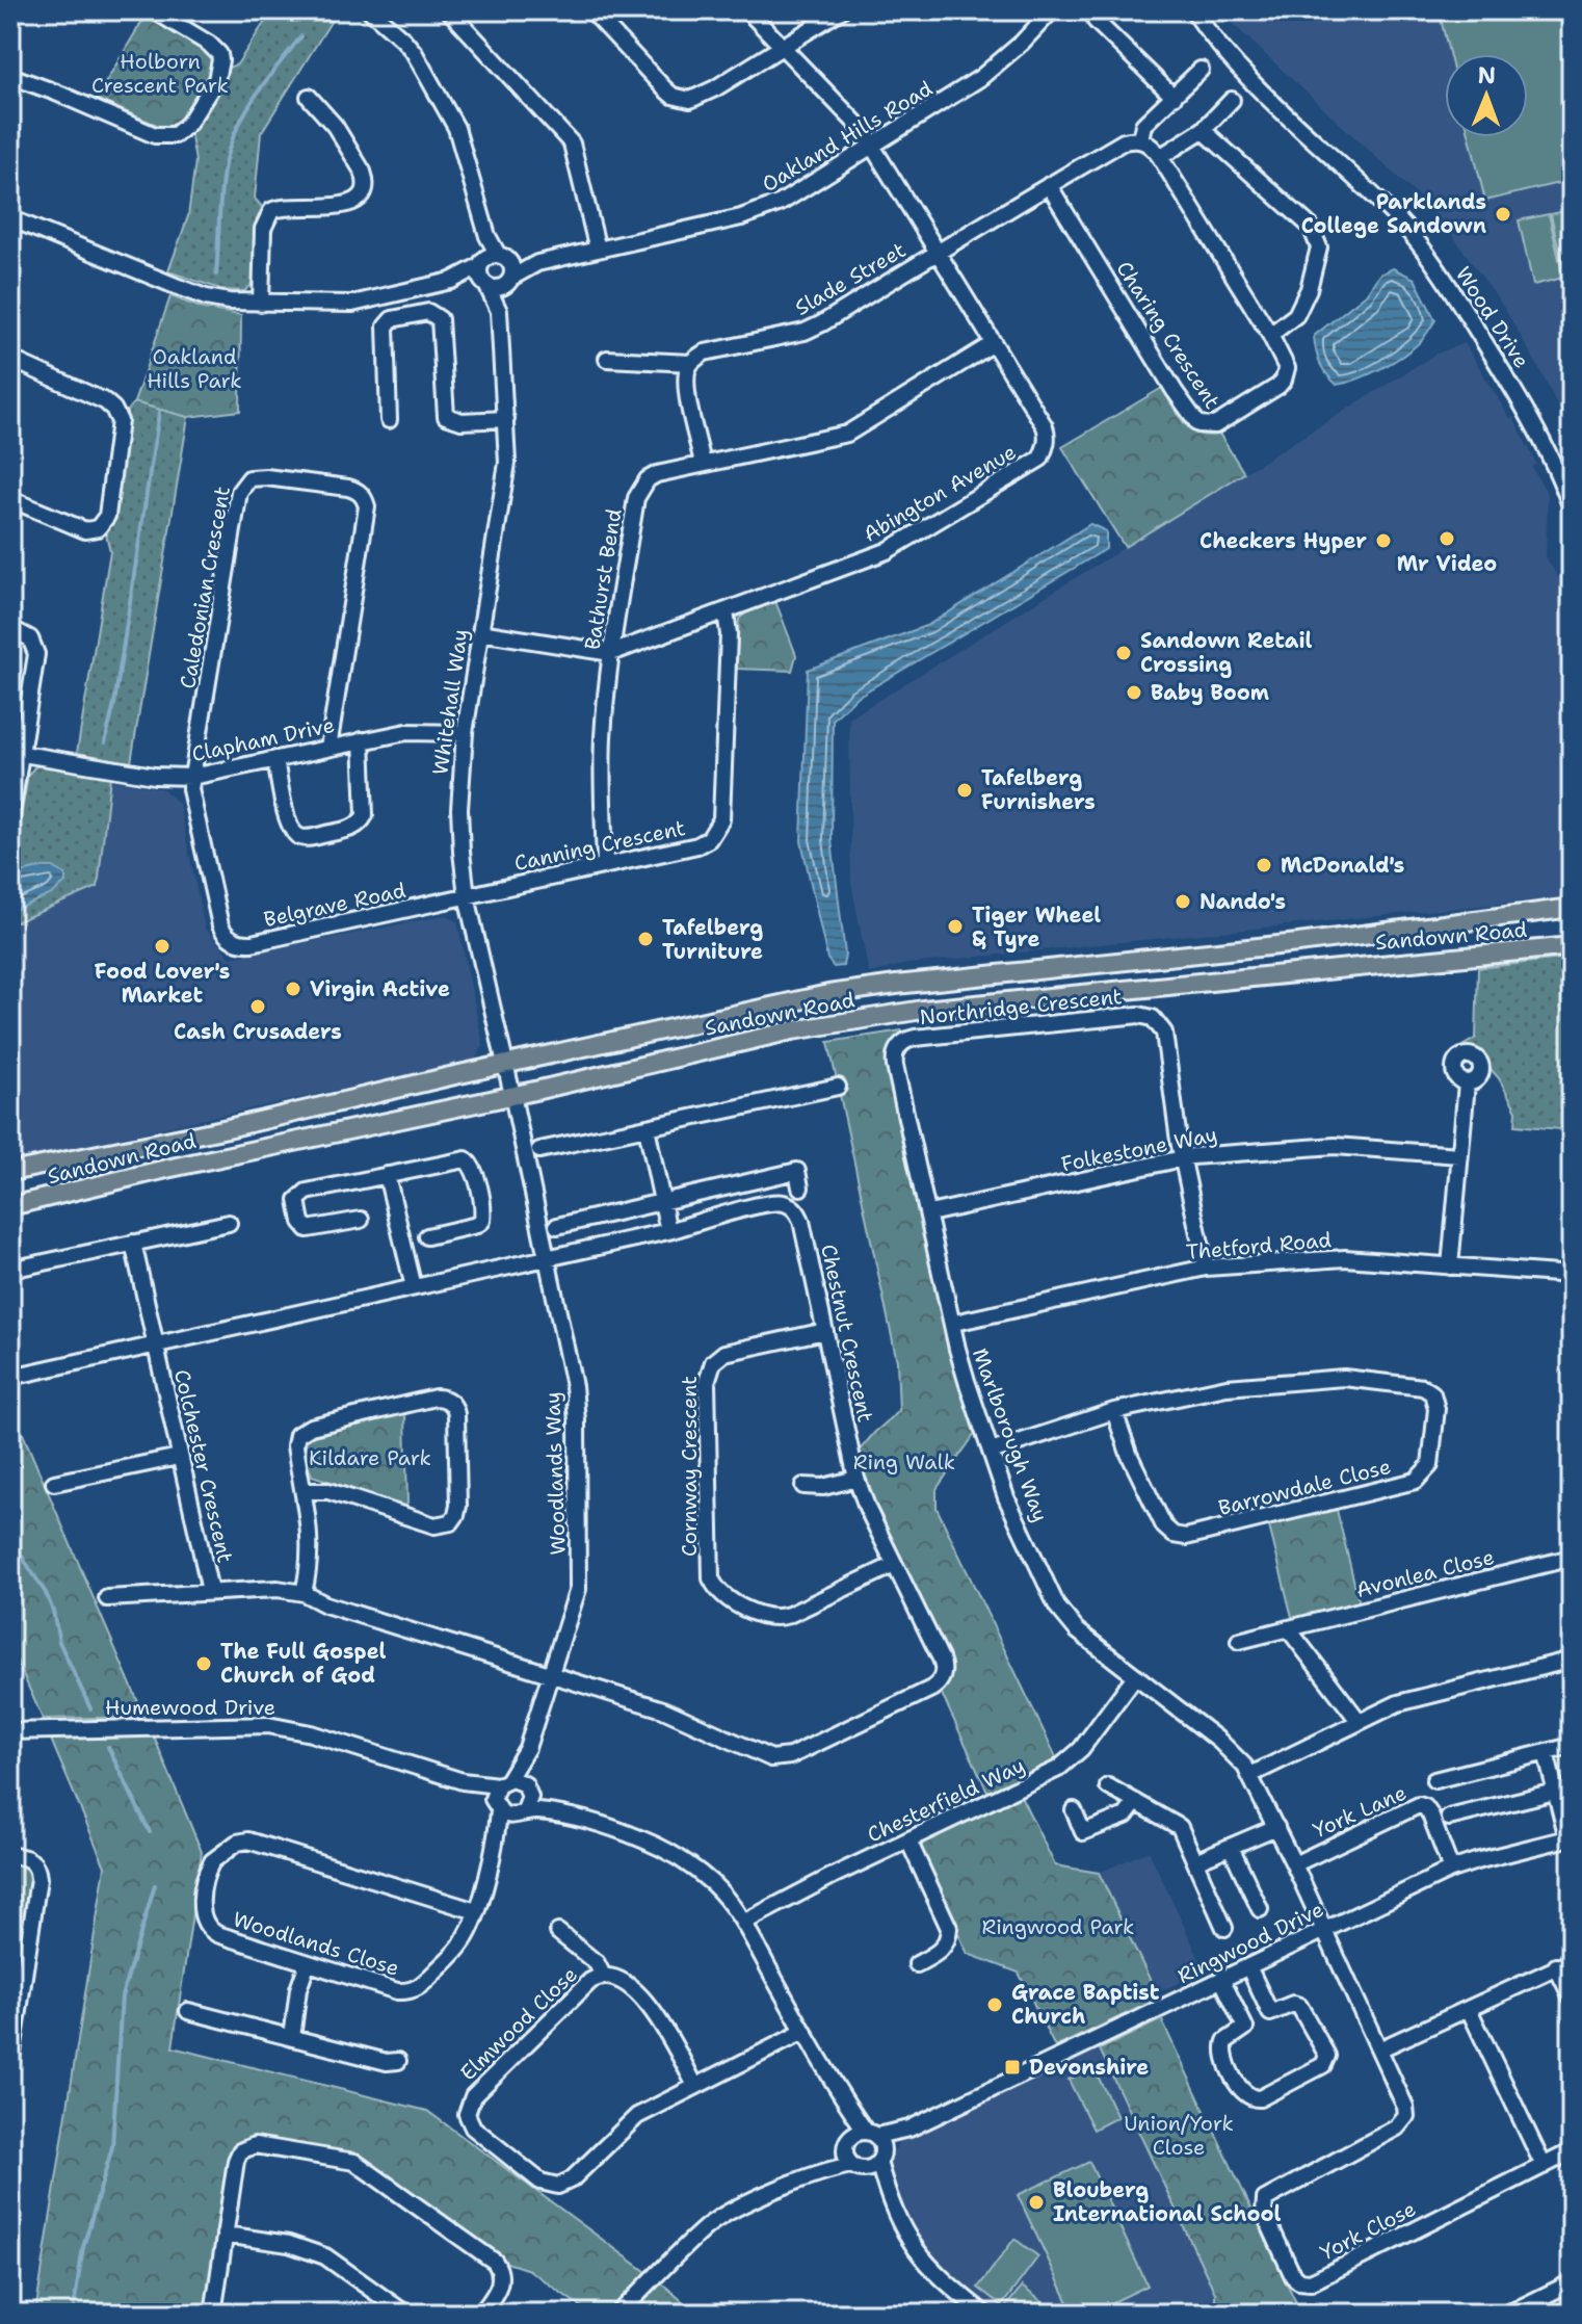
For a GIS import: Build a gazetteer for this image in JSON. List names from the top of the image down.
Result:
{
  "streets": {
    "main road": ["Sandown Road"],
    "street": [
      "Oakland Hills Road",
      "Slade Street",
      "Wood Drive",
      "Charing Crescent",
      "Abington Avenue",
      "Bathurst Bend",
      "Caledonian Crescent",
      "Whitehall Way",
      "Clapham Drive",
      "Canning Crescent",
      "Belgrave Road",
      "Northridge Crescent",
      "Folkestone Way",
      "Thetford Road",
      "Chestnut Crescent",
      "Marlborough Way",
      "Colchester Crescent",
      "Cornway Crescent",
      "Woodlands Way",
      "Barrowdale Close",
      "Avonlea Close",
      "Humewood Drive",
      "Chesterfield Way",
      "York Lane",
      "Ringwood Drive",
      "Woodlands Close",
      "Elmwood Close",
      "York Close"
    ]
  },
  "crossings": [
    ["Oakland Hills Road", "Abington Avenue"],
    ["Oakland Hills Road", "Whitehall Way"],
    ["Slade Street", "Abington Avenue"],
    ["Abington Avenue", "Bathurst Bend"],
    ["Abington Avenue", "Whitehall Way"],
    ["Abington Avenue", "Canning Crescent"],
    ["Bathurst Bend", "Canning Crescent"],
    ["Caledonian Crescent", "Clapham Drive"],
    ["Caledonian Crescent", "Belgrave Road"],
    ["Whitehall Way", "Clapham Drive"],
    ["Whitehall Way", "Canning Crescent"],
    ["Whitehall Way", "Belgrave Road"],
    ["Whitehall Way", "Sandown Road"],
    ["Whitehall Way", "Woodlands Way"],
    ["Clapham Drive", "Belgrave Road"],
    ["Canning Crescent", "Belgrave Road"],
    ["Sandown Road", "Woodlands Way"],
    ["Northridge Crescent", "Folkestone Way"],
    ["Northridge Crescent", "Marlborough Way"],
    ["Folkestone Way", "Marlborough Way"],
    ["Thetford Road", "Marlborough Way"],
    ["Chestnut Crescent", "Colchester Crescent"],
    ["Chestnut Crescent", "Cornway Crescent"],
    ["Chestnut Crescent", "Woodlands Way"],
    ["Marlborough Way", "Barrowdale Close"],
    ["Marlborough Way", "Chesterfield Way"],
    ["Marlborough Way", "York Lane"],
    ["Marlborough Way", "Ringwood Drive"],
    ["Marlborough Way", "York Close"],
    ["Colchester Crescent", "Woodlands Way"],
    ["Woodlands Way", "Humewood Drive"],
    ["Woodlands Way", "Woodlands Close"],
    ["Humewood Drive", "Woodlands Close"],
    ["York Lane", "Ringwood Drive"],
    ["Ringwood Drive", "York Close"]
  ],
  "parks": [
    "Holborn Crescent Park",
    "Oakland Hills Park",
    "Kildare Park",
    "Ring Walk",
    "Ringwood Park",
    "Union/York Close"
  ],
  "places": {
    "other": [
      "Parklands College Sandown",
      "Mr Video",
      "Checkers Hyper",
      "Sandown Retail Crossing",
      "Baby Boom",
      "Tafelberg Furnishers",
      "McDonald's",
      "Nando's",
      "Tiger Wheel & Tyre",
      "Tafelberg Turniture",
      "Food Lover's Market",
      "Virgin Active",
      "Cash Crusaders",
      "The Full Gospel Church of God",
      "Grace Baptist Church",
      "Blouberg International School"
    ],
    "transit": ["Devonshire"]
  },
  "north": "top"
}
